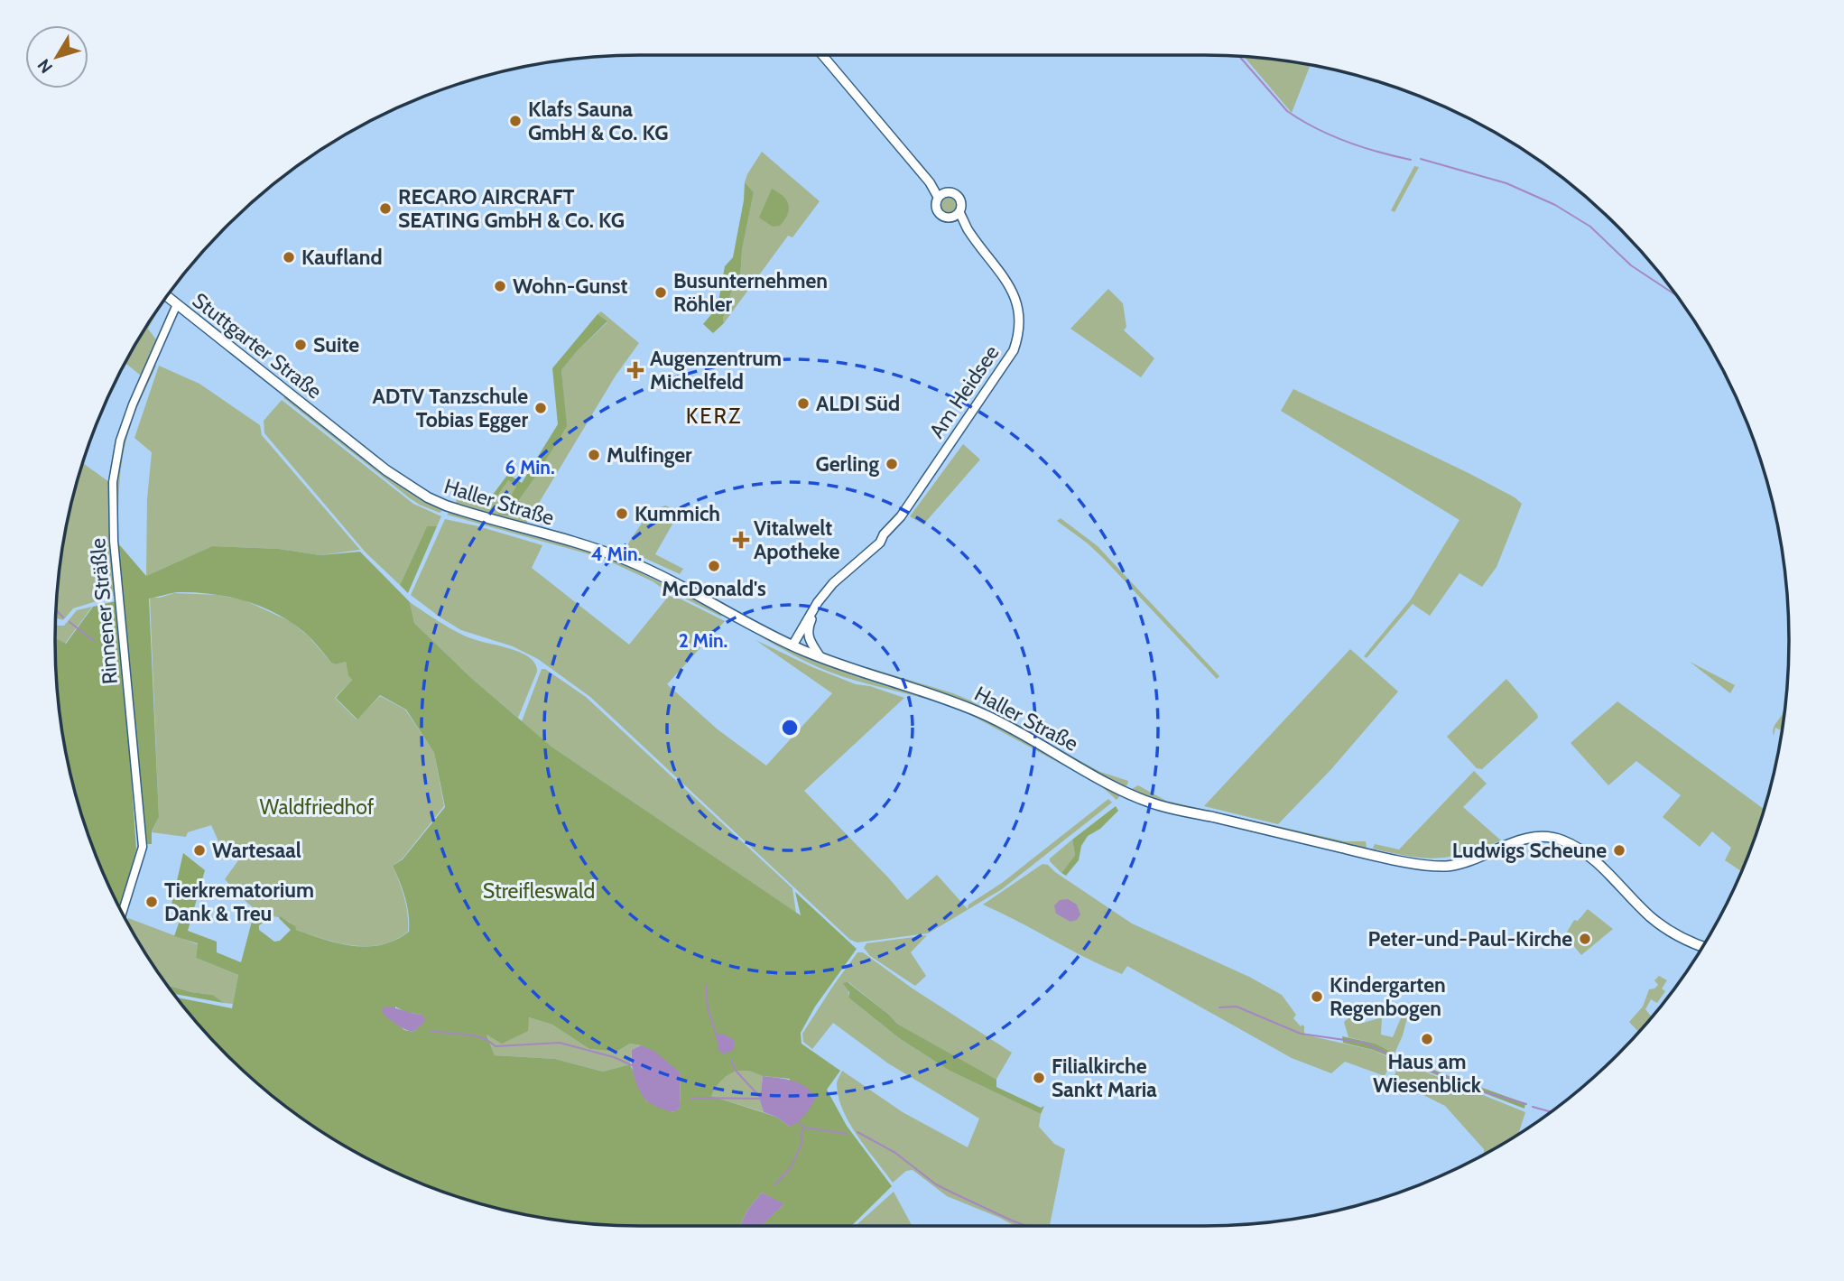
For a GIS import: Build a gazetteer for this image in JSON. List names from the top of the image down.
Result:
{
  "streets": {
    "main road": ["Stuttgarter Straße", "Am Heidsee", "Haller Straße"],
    "street": ["Rinnener Sträßle"]
  },
  "crossings": [
    ["Stuttgarter Straße", "Haller Straße"],
    ["Stuttgarter Straße", "Rinnener Sträßle"]
  ],
  "districts": ["KERZ"],
  "parks": ["Waldfriedhof", "Streifleswald"],
  "places": {
    "other": [
      "Klafs Sauna GmbH & Co. KG",
      "RECARO AIRCRAFT SEATING GmbH & Co. KG",
      "Kaufland",
      "Wohn-Gunst",
      "Busunternehmen Röhler",
      "Suite",
      "ALDI Süd",
      "ADTV Tanzschule Tobias Egger",
      "Mulfinger",
      "Gerling",
      "Kummich",
      "McDonald's",
      "Wartesaal",
      "Ludwigs Scheune",
      "Tierkrematorium Dank & Treu",
      "Peter-und-Paul-Kirche",
      "Kindergarten Regenbogen",
      "Haus am Wiesenblick",
      "Filialkirche Sankt Maria"
    ],
    "health": ["Augenzentrum Michelfeld", "Vitalwelt Apotheke"]
  },
  "north": "bottom left",
  "rings": ["6 Min.", "4 Min.", "2 Min."]
}
